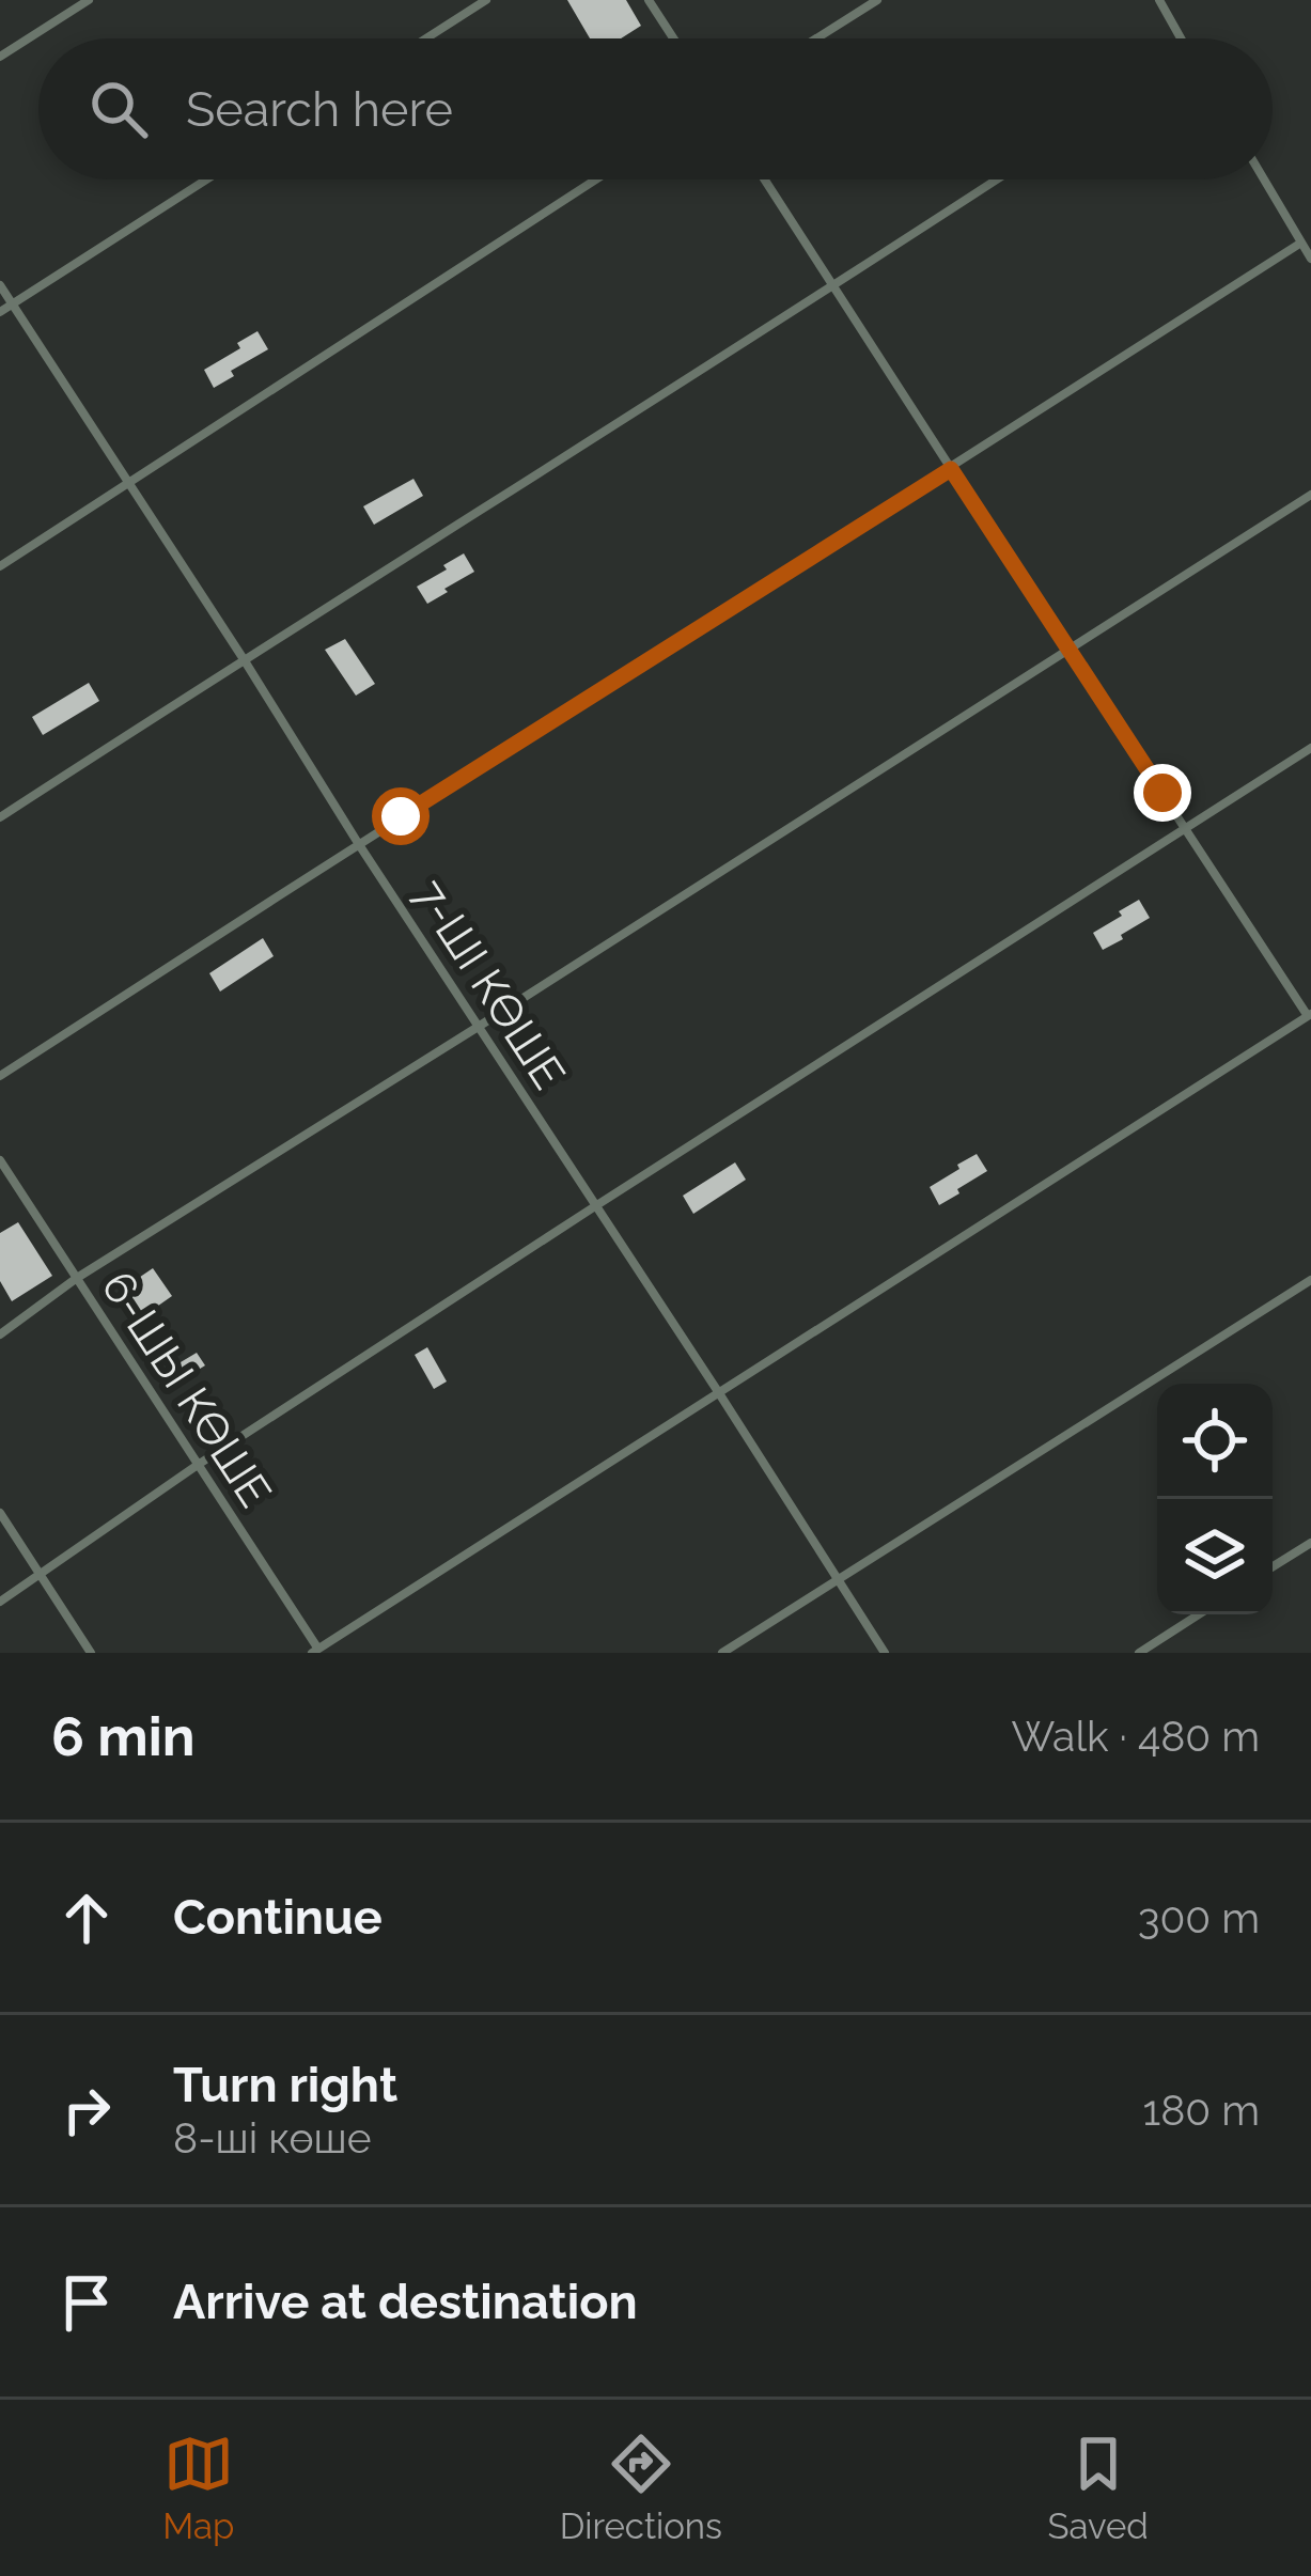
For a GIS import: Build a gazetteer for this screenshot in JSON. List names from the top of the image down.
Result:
{
  "streets": {
    "lane": ["7-ШІ КӨШЕ", "6-ШЫ КӨШЕ"]
  },
  "page": {
    "search": "Search here",
    "heading": ["6 min", "Walk · 480 m"],
    "list": [
      ["Continue", "300 m"],
      ["Turn right", "8-ші көше", "180 m"],
      "Arrive at destination"
    ],
    "nav": ["Map", "Directions", "Saved"]
  }
}
